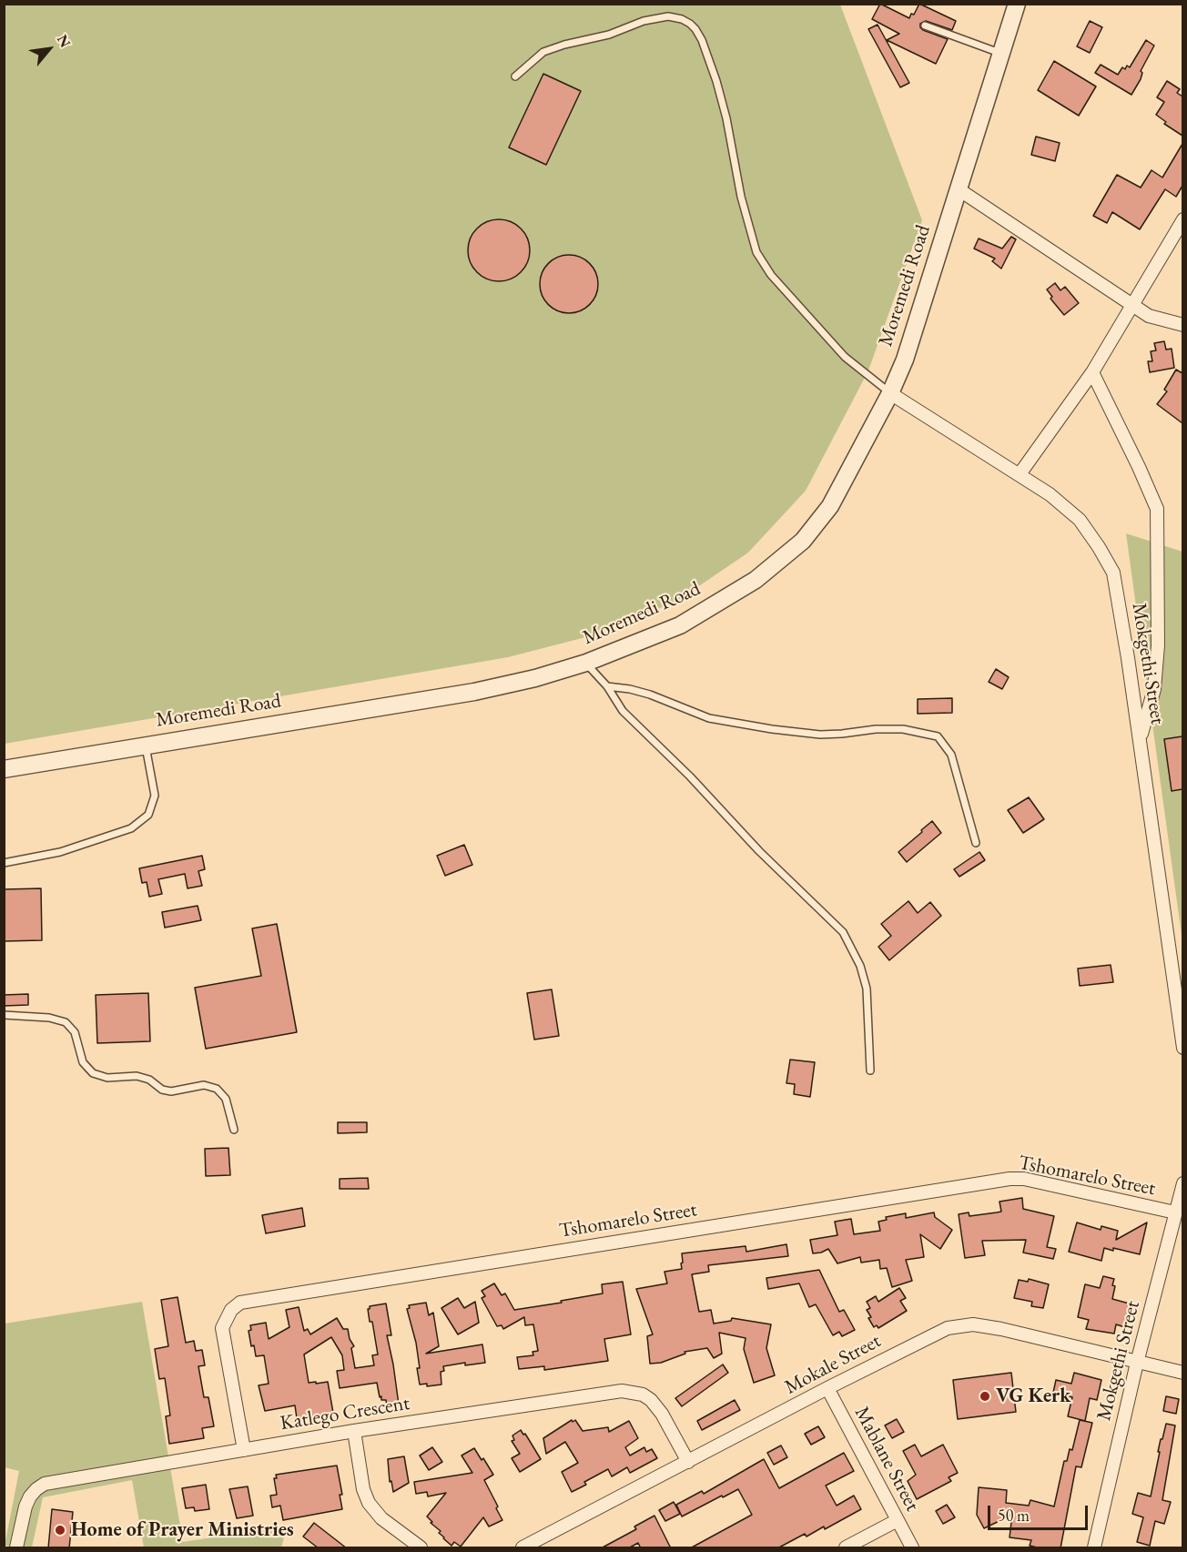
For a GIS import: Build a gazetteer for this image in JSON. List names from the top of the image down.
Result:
{
  "streets": {
    "street": [
      "Moremedi Road",
      "Mokgethi Street",
      "Tshomarelo Street",
      "Mokale Street",
      "Katlego Crescent",
      "Mablane Street"
    ]
  },
  "crossings": [
    ["Moremedi Road", "Mokgethi Street"],
    ["Mokgethi Street", "Tshomarelo Street"],
    ["Mokgethi Street", "Mokale Street"],
    ["Tshomarelo Street", "Katlego Crescent"],
    ["Mokale Street", "Katlego Crescent"],
    ["Mokale Street", "Mablane Street"]
  ],
  "places": ["VG Kerk", "Home of Prayer Ministries"],
  "scale_bar": "50 m",
  "north": "top right"
}
